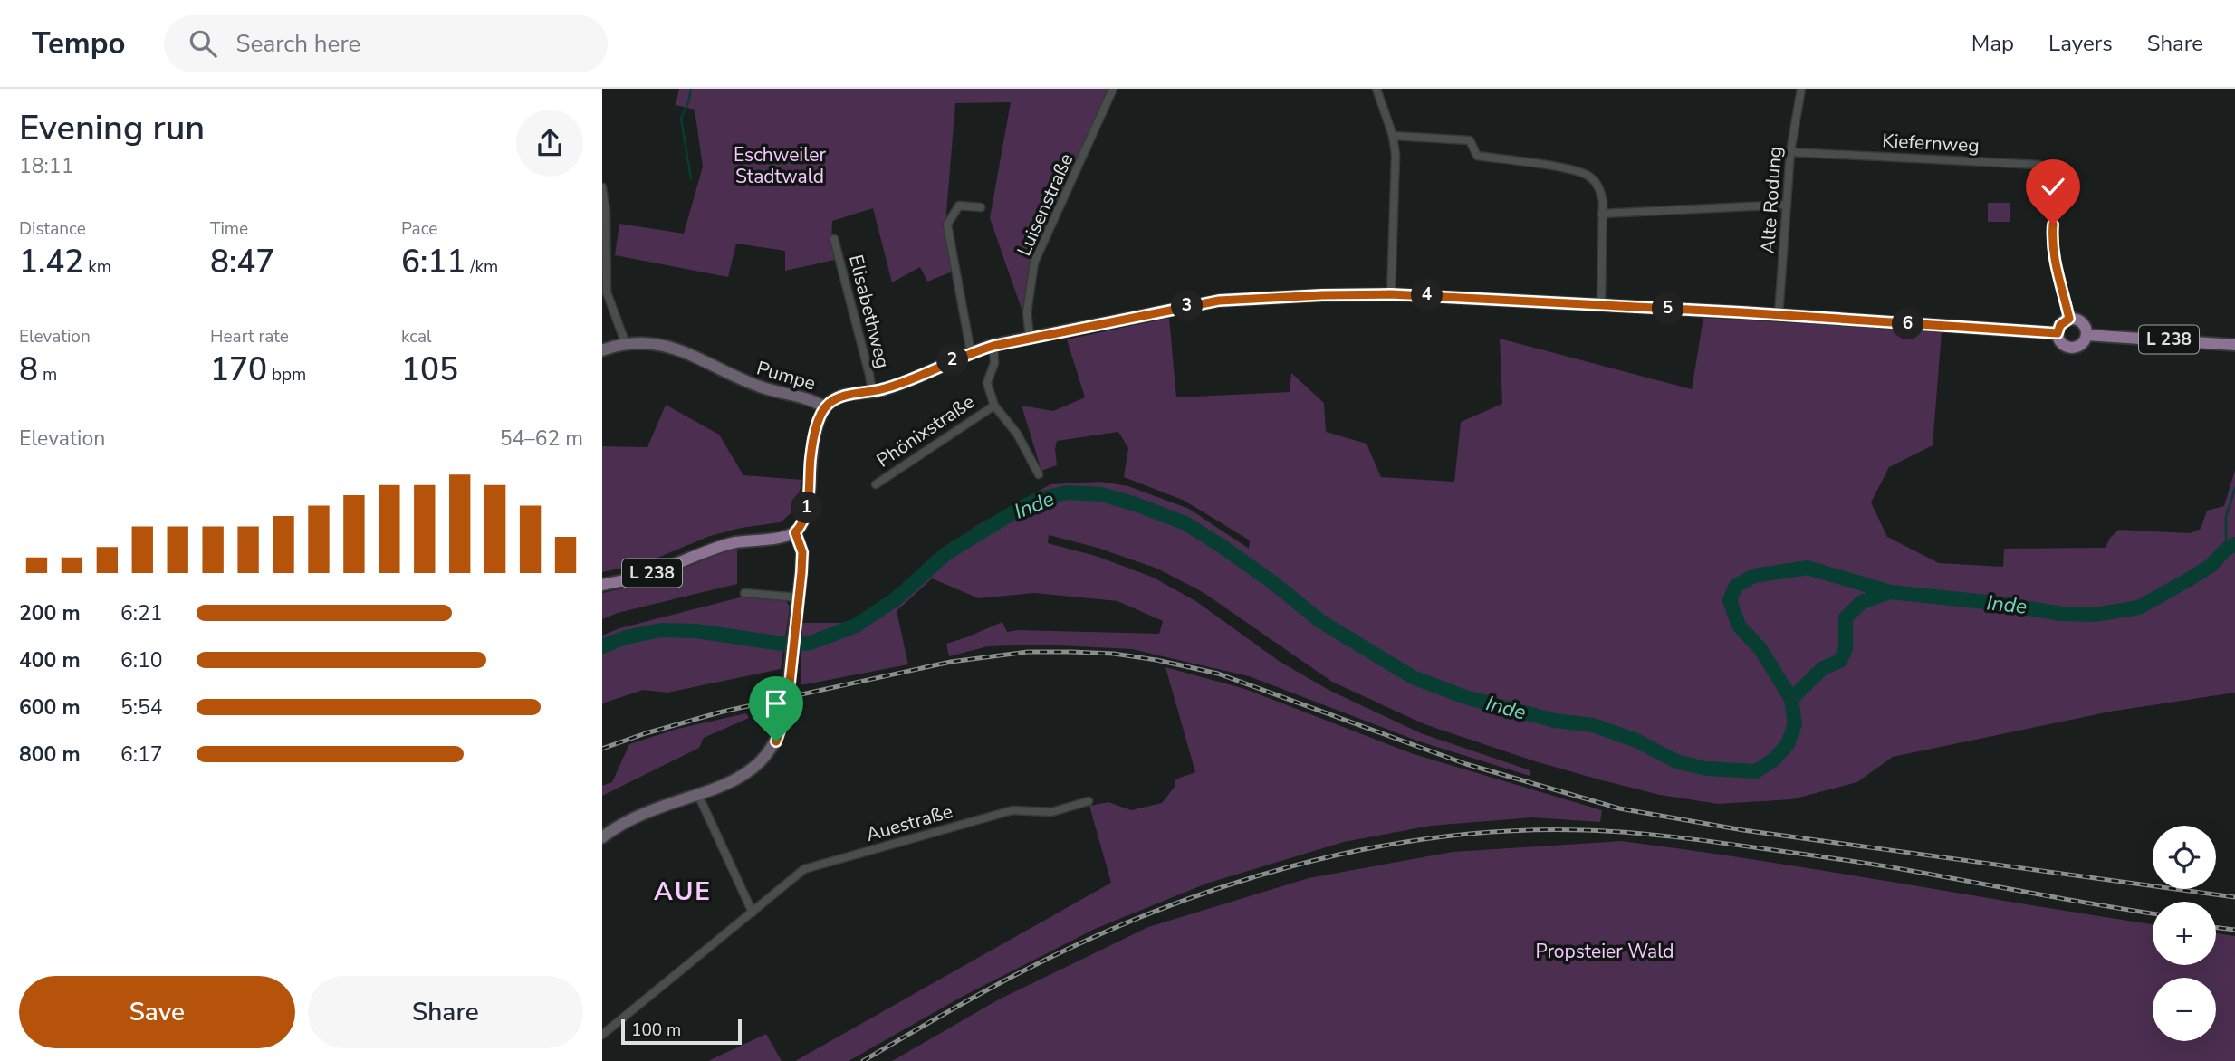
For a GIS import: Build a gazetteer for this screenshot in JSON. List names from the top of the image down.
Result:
{
  "streets": {
    "main road": ["L 238", "Pumpe"],
    "street": [
      "Kiefernweg",
      "Alte Rodung",
      "Luisenstraße",
      "Elisabethweg",
      "Phönixstraße",
      "Auestraße"
    ]
  },
  "crossings": [
    ["Kiefernweg", "Alte Rodung"],
    ["Kiefernweg", "L 238"],
    ["Alte Rodung", "L 238"],
    ["Luisenstraße", "L 238"],
    ["Luisenstraße", "Pumpe"],
    ["Elisabethweg", "Pumpe"],
    ["L 238", "Pumpe"],
    ["Pumpe", "Phönixstraße"]
  ],
  "districts": ["AUE"],
  "water": ["Inde"],
  "parks": ["Eschweiler Stadtwald", "Propsteier Wald"],
  "scale_bar": "100 m",
  "page": {
    "header": "Tempo",
    "search": "Search here",
    "nav": ["Map", "Layers", "Share"],
    "heading": ["Evening run", "18:11"],
    "stats": [
      ["Distance", "1.42 km"],
      ["Time", "8:47"],
      ["Pace", "6:11 /km"],
      ["Elevation", "8 m"],
      ["Heart rate", "170 bpm"],
      ["kcal", "105"]
    ],
    "pins": [
      "4",
      "3",
      "5",
      "6",
      "2",
      "1"
    ],
    "chart": ["Elevation", "54–62 m"],
    "list": [
      {
        "name": "200 m",
        "note": "6:21"
      },
      {
        "name": "400 m",
        "note": "6:10"
      },
      {
        "name": "600 m",
        "note": "5:54"
      },
      {
        "name": "800 m",
        "note": "6:17"
      }
    ],
    "map_buttons": ["+", "−"],
    "buttons": ["Save", "Share"],
    "scale": "100 m"
  }
}
